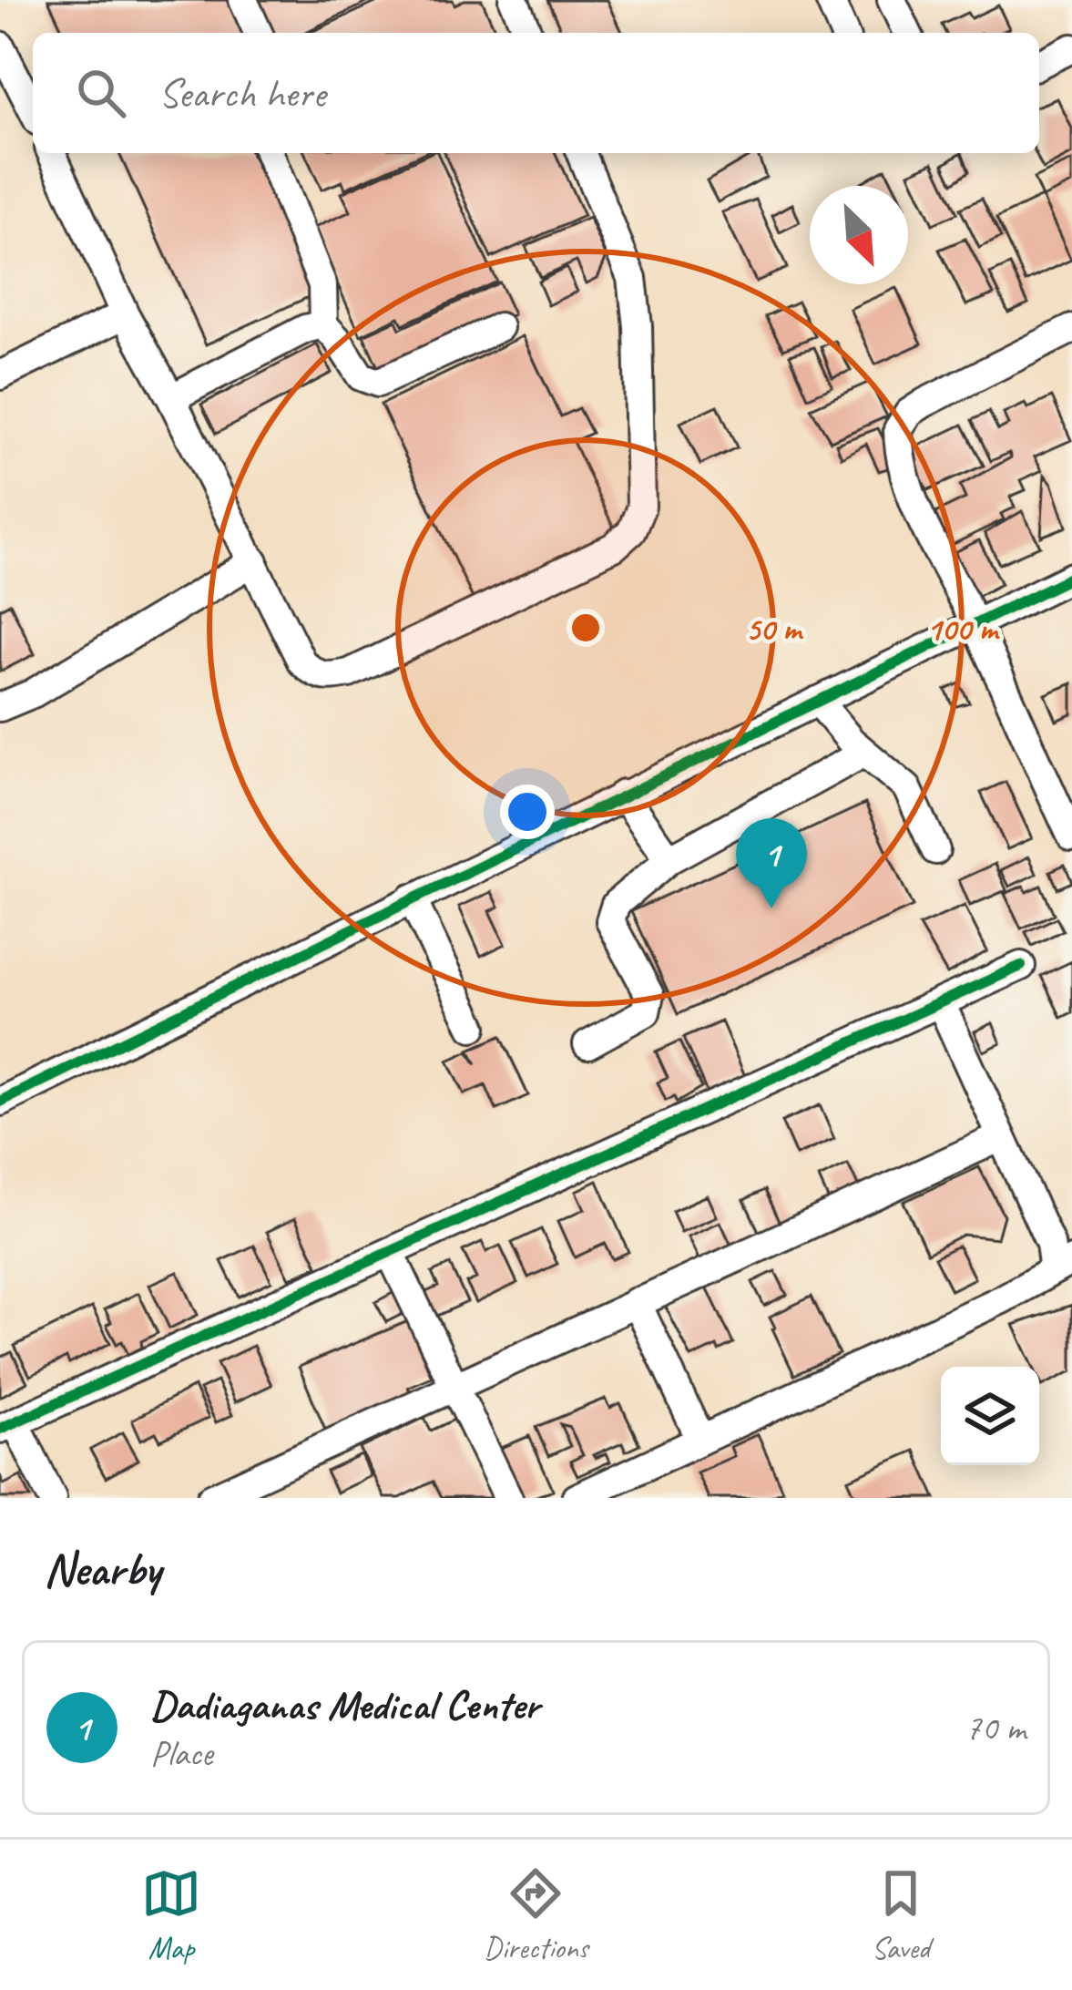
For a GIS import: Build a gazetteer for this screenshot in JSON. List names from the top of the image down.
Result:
{
  "north": "bottom right",
  "page": {
    "search": "Search here",
    "pins": "1",
    "heading": "Nearby",
    "list": [
      {
        "mark": "1",
        "name": "Dadiaganas Medical Center",
        "note": "Place",
        "value": "70 m"
      }
    ],
    "nav": ["Map", "Directions", "Saved"]
  },
  "rings": ["50 m", "100 m"]
}
